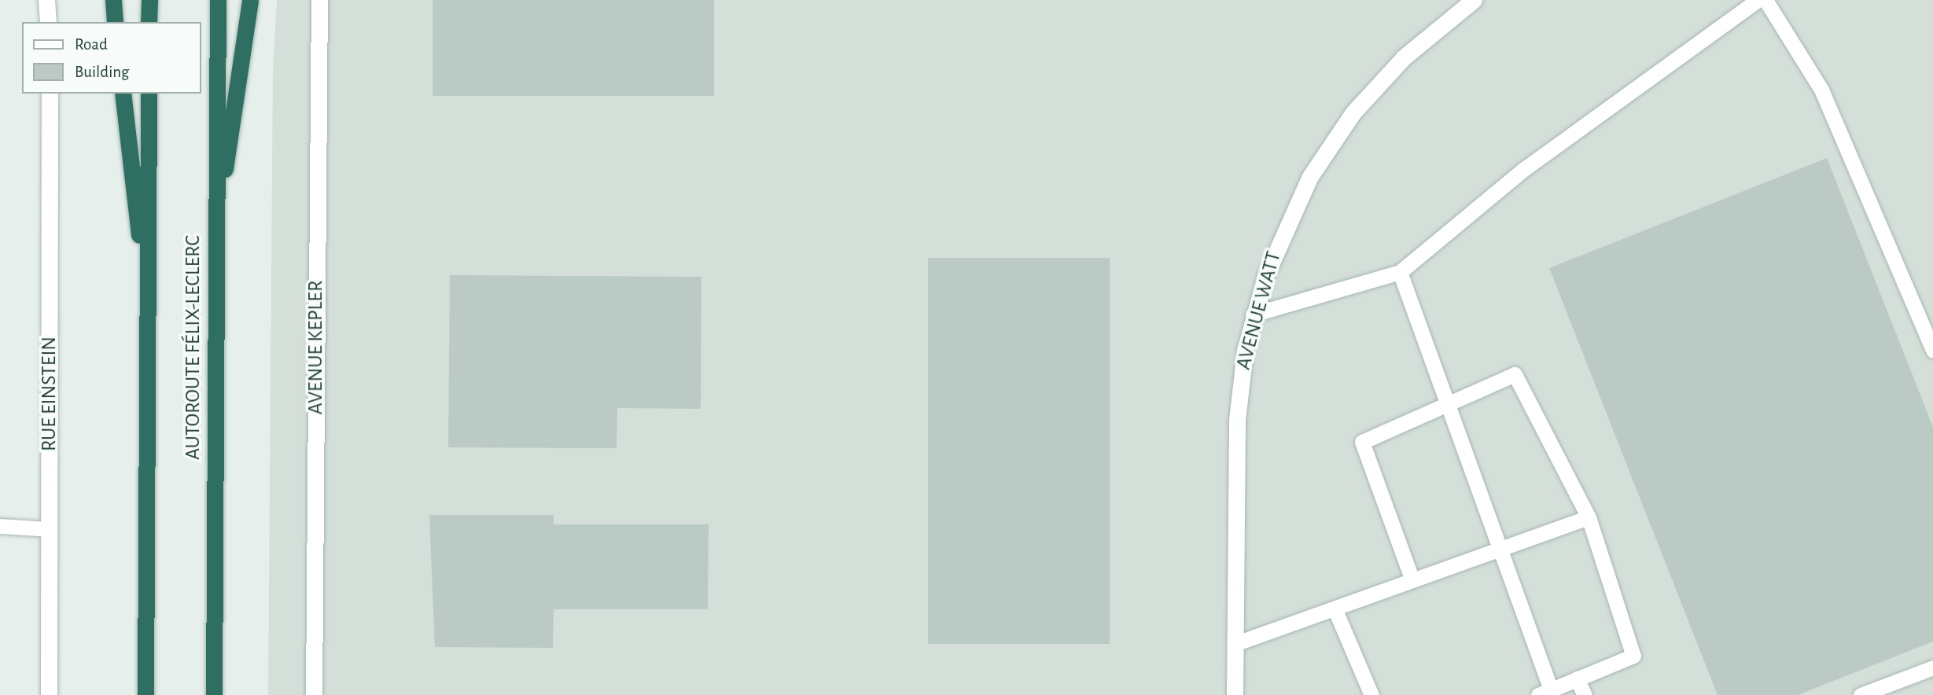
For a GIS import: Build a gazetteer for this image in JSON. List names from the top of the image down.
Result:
{
  "streets": {
    "highway": ["AUTOROUTE FÉLIX-LECLERC"],
    "street": ["AVENUE WATT", "AVENUE KEPLER", "RUE EINSTEIN"]
  },
  "legend": ["Road", "Building"]
}
